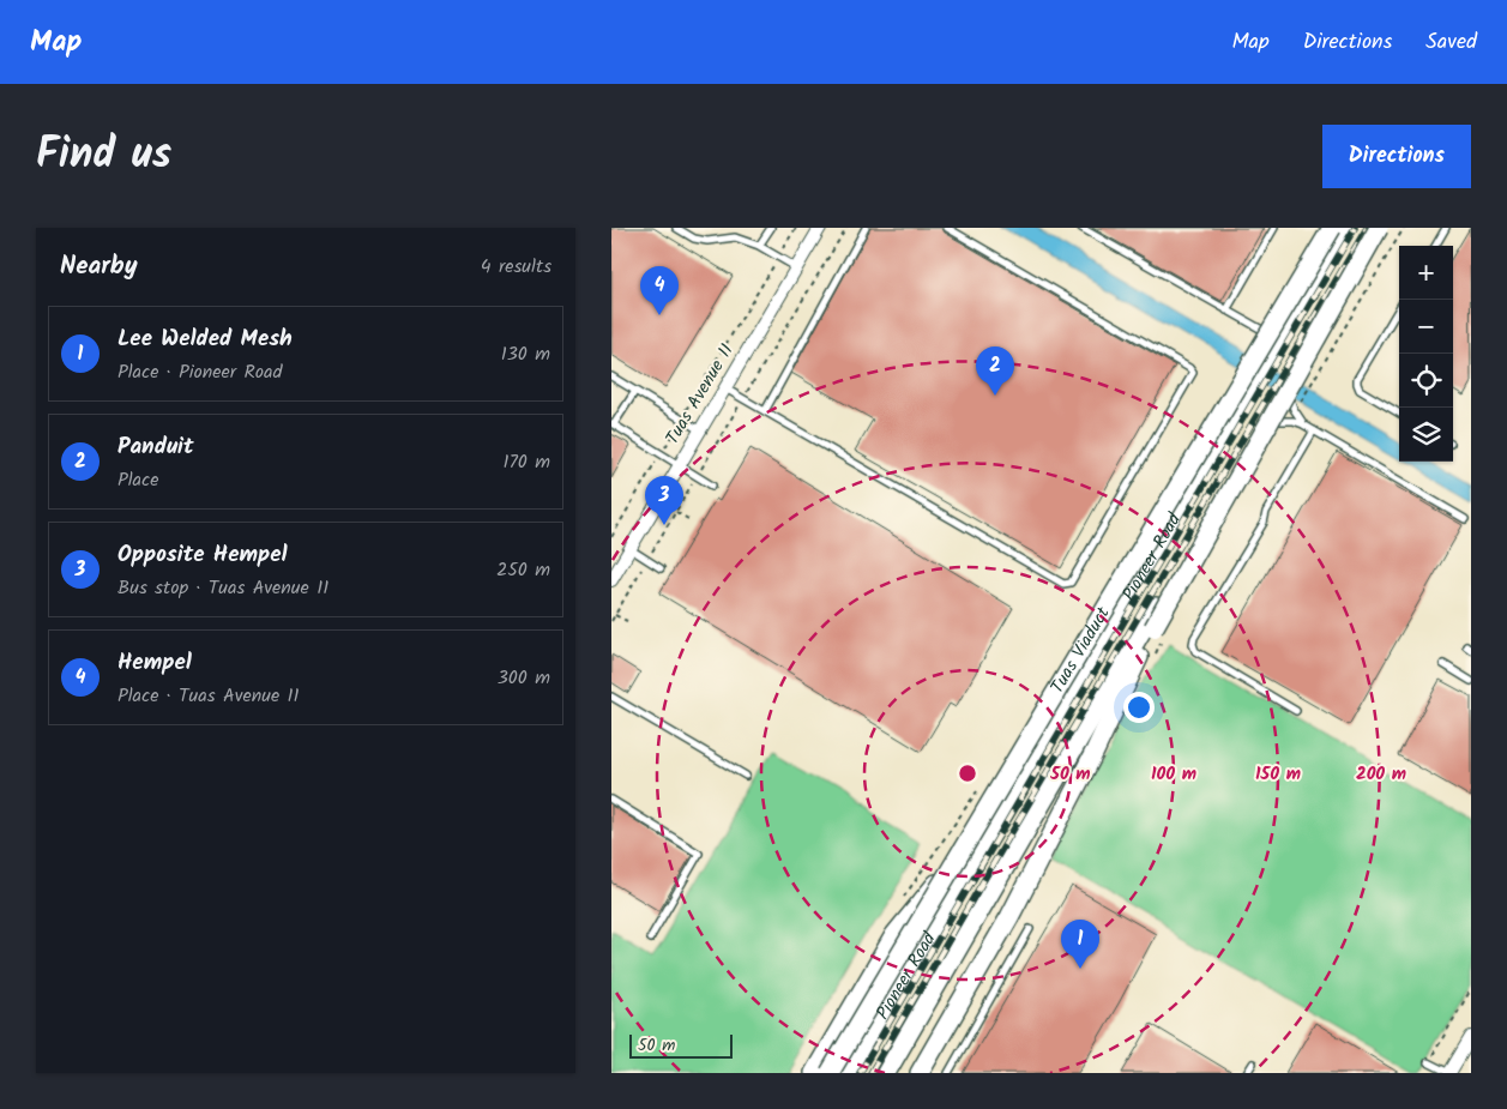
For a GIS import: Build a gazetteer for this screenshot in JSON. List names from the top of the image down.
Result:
{
  "streets": {
    "main road": ["Pioneer Road", "Tuas Viaduct"],
    "street": ["Tuas Avenue 11"]
  },
  "scale_bar": "50 m",
  "page": {
    "header": "Map",
    "nav": ["Map", "Directions", "Saved"],
    "title": "Find us",
    "buttons": "Directions",
    "heading": ["Nearby", "4 results"],
    "map_buttons": ["+", "−"],
    "pins": [
      "4",
      "2",
      "3",
      "1"
    ],
    "list": [
      {
        "mark": "1",
        "name": "Lee Welded Mesh",
        "note": "Place · Pioneer Road",
        "value": "130 m"
      },
      {
        "mark": "2",
        "name": "Panduit",
        "note": "Place",
        "value": "170 m"
      },
      {
        "mark": "3",
        "name": "Opposite Hempel",
        "note": "Bus stop · Tuas Avenue 11",
        "value": "250 m"
      },
      {
        "mark": "4",
        "name": "Hempel",
        "note": "Place · Tuas Avenue 11",
        "value": "300 m"
      }
    ],
    "scale": "50 m"
  },
  "rings": [
    "50 m",
    "100 m",
    "150 m",
    "200 m"
  ]
}
